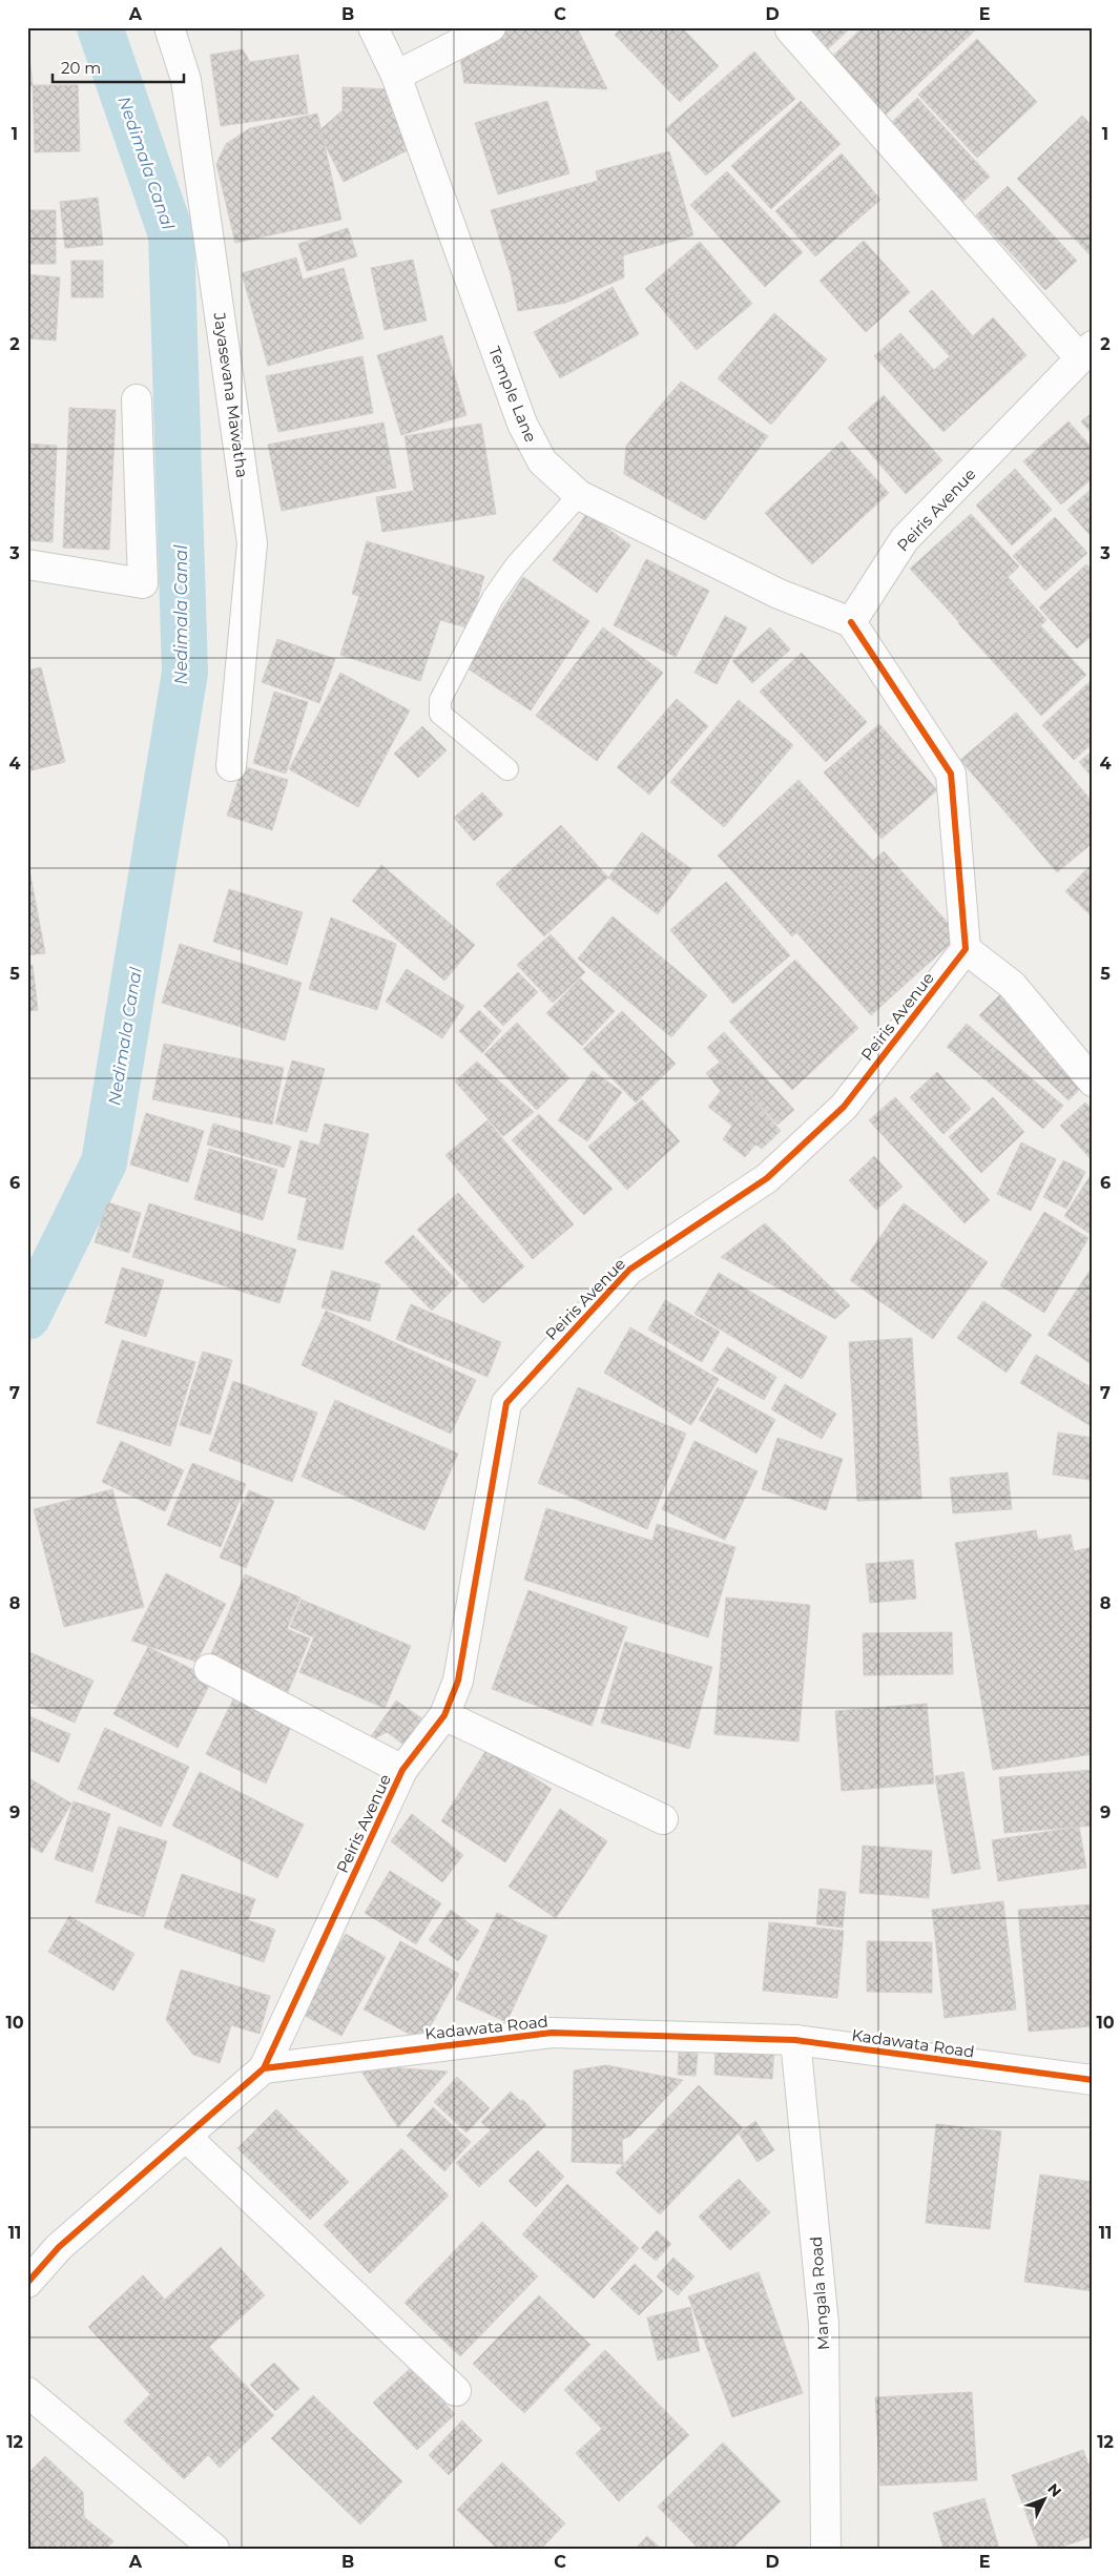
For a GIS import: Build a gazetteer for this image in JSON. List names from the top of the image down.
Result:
{
  "streets": {
    "street": [
      "Temple Lane",
      "Jayasevana Mawatha",
      "Peiris Avenue",
      "Kadawata Road",
      "Mangala Road"
    ]
  },
  "crossings": [
    ["Temple Lane", "Peiris Avenue"],
    ["Peiris Avenue", "Kadawata Road"],
    ["Kadawata Road", "Mangala Road"]
  ],
  "water": ["Nedimala Canal"],
  "scale_bar": "20 m",
  "north": "top right",
  "grid": {
    "columns": [
      "A",
      "B",
      "C",
      "D",
      "E"
    ],
    "rows": [
      "1",
      "2",
      "3",
      "4",
      "5",
      "6",
      "7",
      "8",
      "9",
      "10",
      "11",
      "12"
    ]
  }
}
